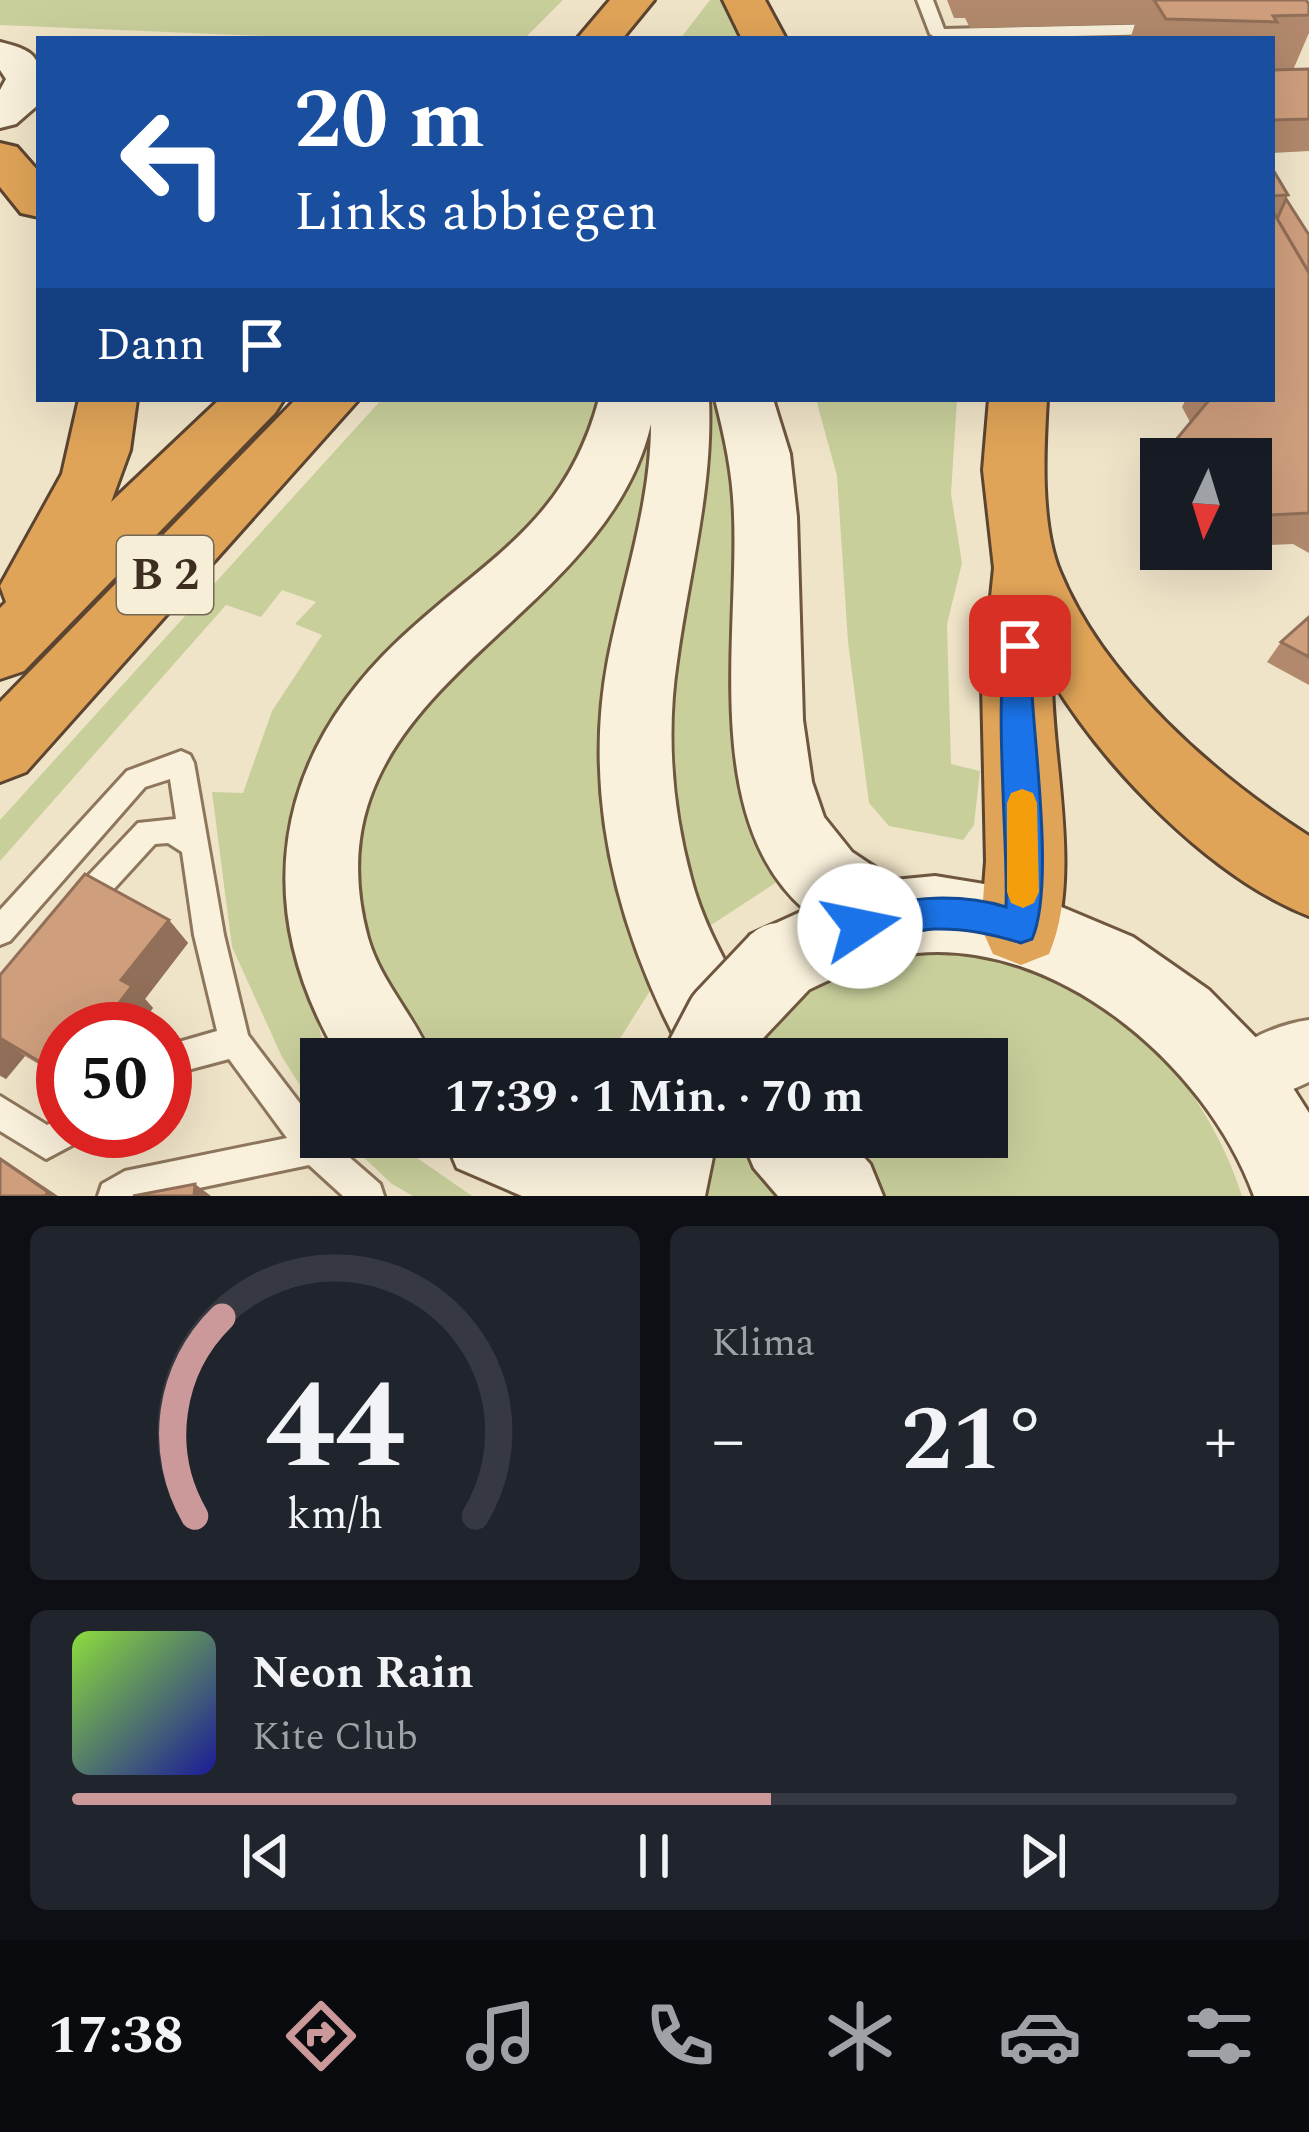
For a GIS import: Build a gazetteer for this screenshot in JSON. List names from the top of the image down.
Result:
{
  "streets": {
    "highway": ["B 2"]
  },
  "north": "bottom",
  "page": {
    "turn": ["20 m", "Links abbiegen"],
    "then": "Dann",
    "limit": "50",
    "trip": "17:39 · 1 Min. · 70 m",
    "tile": "Klima",
    "heat": ["−", "21°", "+"],
    "song": ["Neon Rain", "Kite Club"],
    "tabs": "17:38",
    "gauge": ["44", "km/h"]
  }
}
